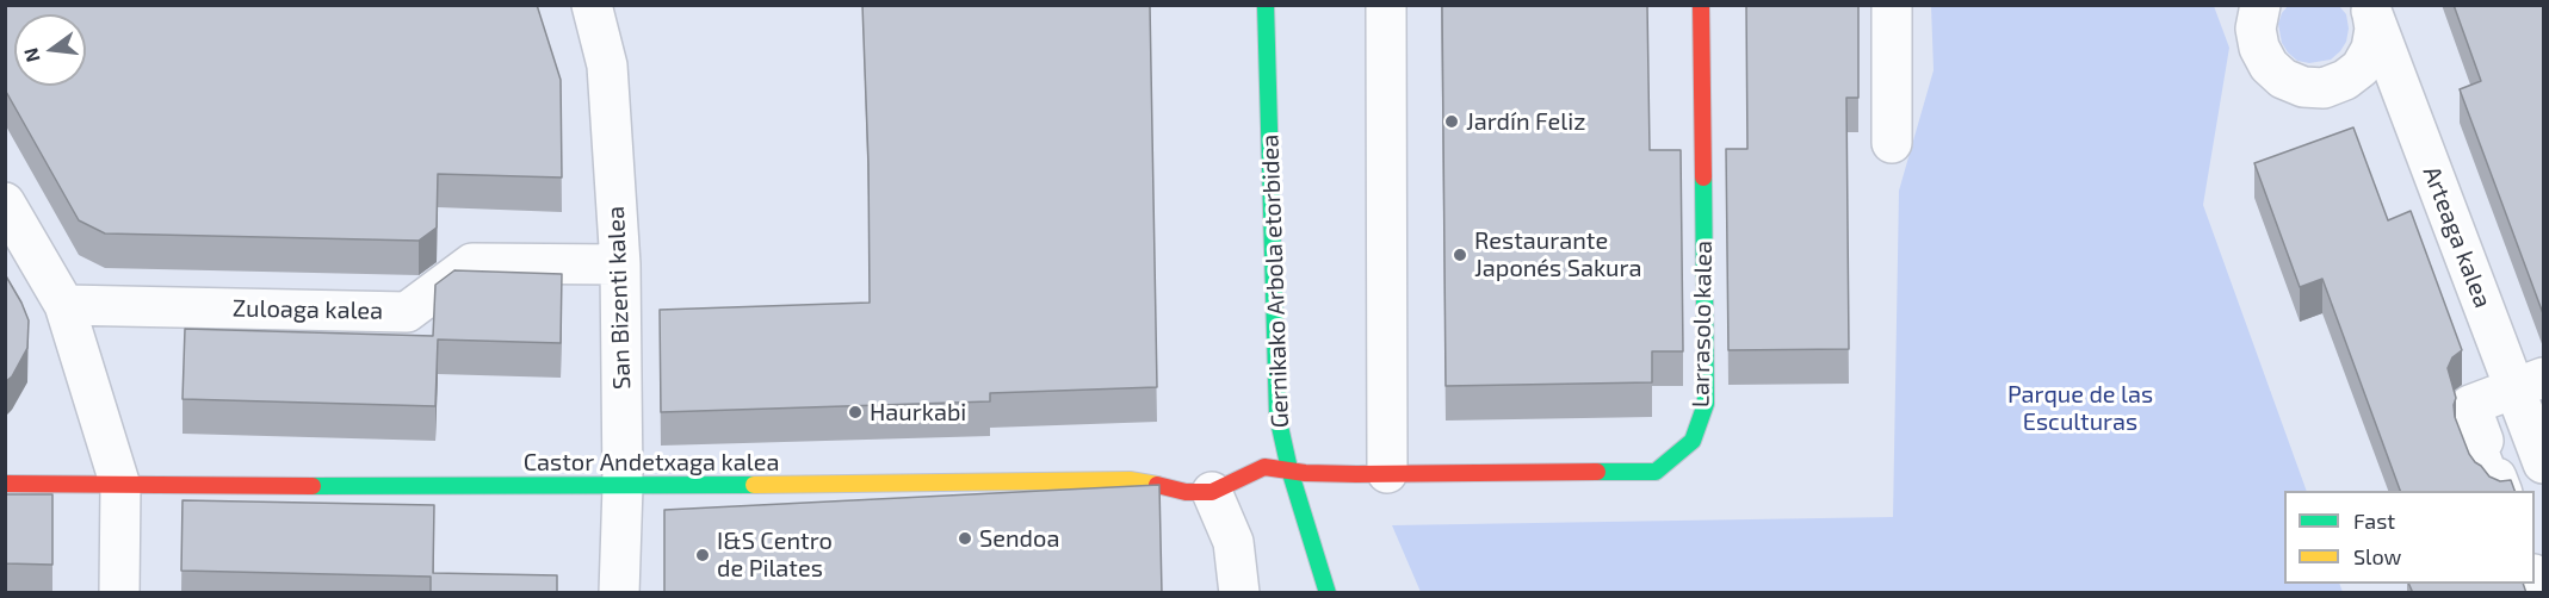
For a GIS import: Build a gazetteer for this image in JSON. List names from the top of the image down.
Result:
{
  "streets": {
    "street": [
      "Arteaga kalea",
      "Gernikako Arbola etorbidea",
      "San Bizenti kalea",
      "Zuloaga kalea",
      "Larrasolo kalea",
      "Castor Andetxaga kalea"
    ]
  },
  "crossings": [
    ["Gernikako Arbola etorbidea", "Larrasolo kalea"],
    ["San Bizenti kalea", "Zuloaga kalea"],
    ["San Bizenti kalea", "Castor Andetxaga kalea"]
  ],
  "parks": ["Parque de las Esculturas"],
  "places": [
    "Jardín Feliz",
    "Restaurante Japonés Sakura",
    "Haurkabi",
    "Sendoa",
    "I&S Centro de Pilates"
  ],
  "legend": ["Fast", "Slow"],
  "north": "left"
}
